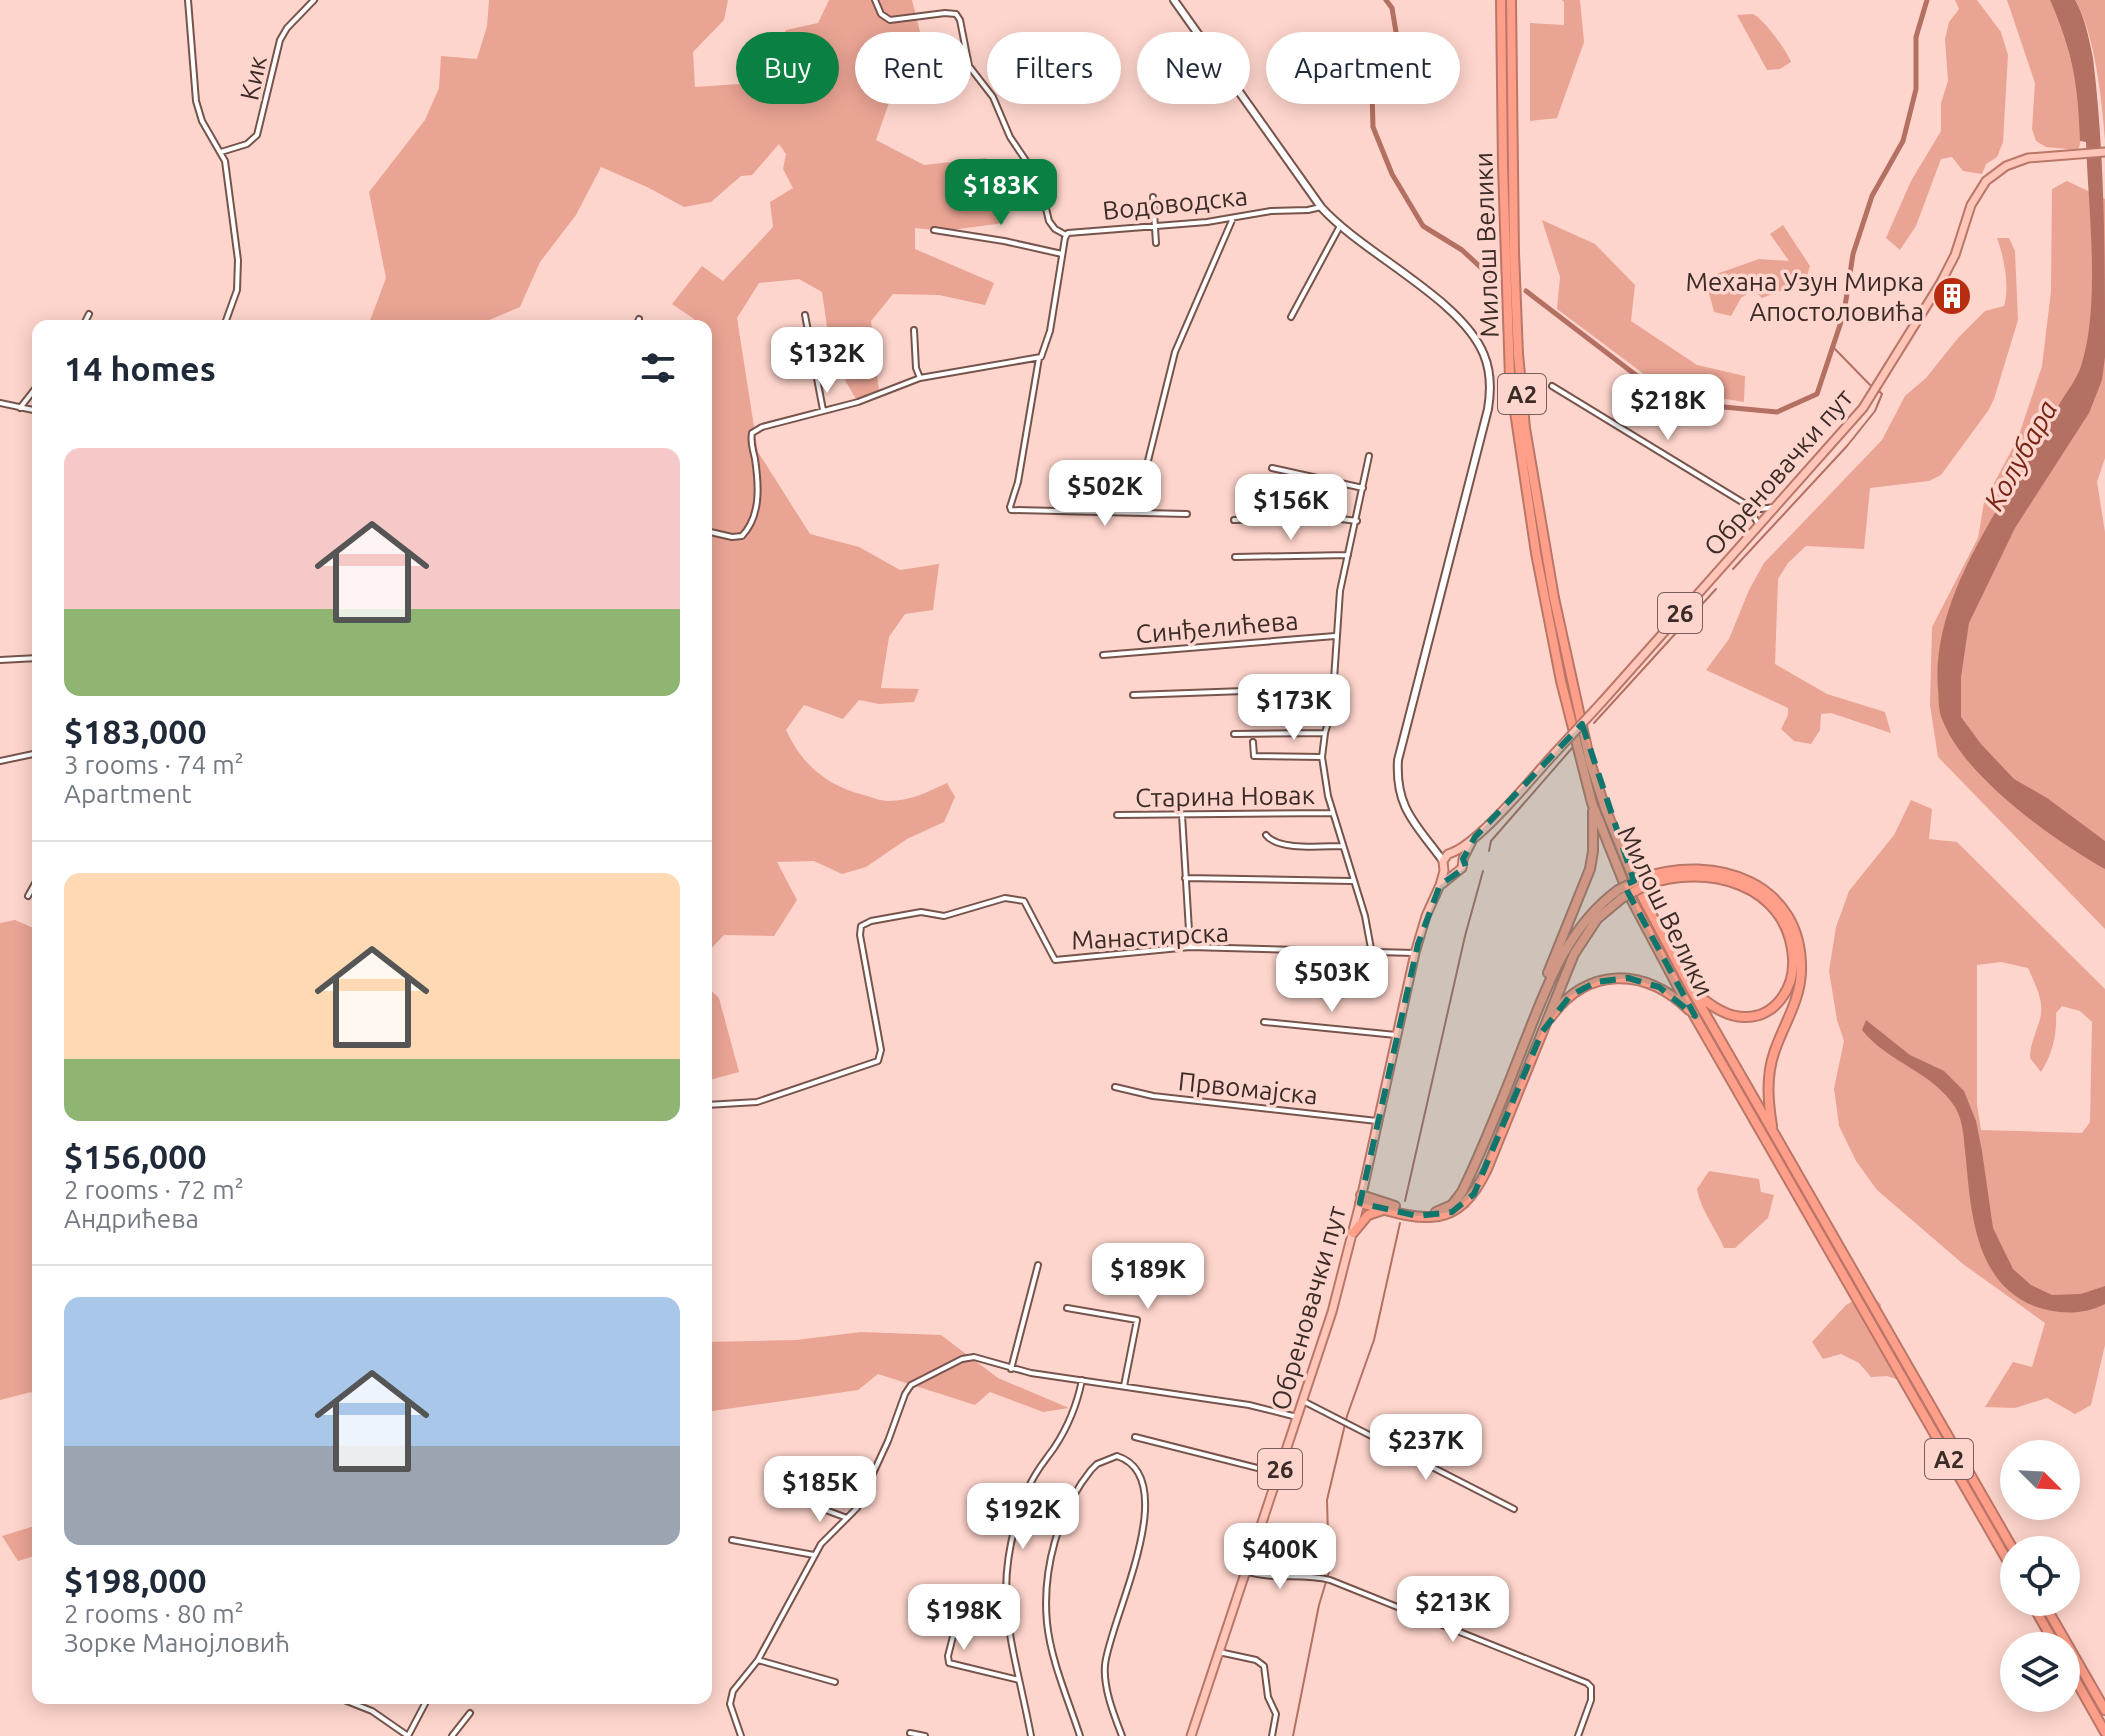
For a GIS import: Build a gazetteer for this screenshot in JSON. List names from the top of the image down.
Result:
{
  "streets": {
    "highway": ["Милош Велики", "A2"],
    "main road": ["Обреновачки пут", "26"],
    "street": [
      "Кик",
      "Водоводска",
      "Синђелићева",
      "Старина Новак",
      "Манастирска",
      "Првомајска"
    ]
  },
  "crossings": [
    ["Обреновачки пут", "26"],
    ["Обреновачки пут", "Манастирска"],
    ["Обреновачки пут", "Првомајска"]
  ],
  "water": ["Колубара"],
  "places": {
    "building": ["Механа Узун Мирка Апостоловића"]
  },
  "north": "bottom right",
  "page": {
    "chip": [
      "Buy",
      "Rent",
      "Filters",
      "New",
      "Apartment"
    ],
    "price": [
      "$183K",
      "$132K",
      "$218K",
      "$502K",
      "$156K",
      "$173K",
      "$503K",
      "$189K",
      "$237K",
      "$185K",
      "$192K",
      "$400K",
      "$213K",
      "$198K"
    ],
    "heading": "14 homes",
    "list": [
      {
        "name": "$183,000",
        "note": "3 rooms · 74 m² · Apartment"
      },
      {
        "name": "$156,000",
        "note": "2 rooms · 72 m² · Андрићева"
      },
      {
        "name": "$198,000",
        "note": "2 rooms · 80 m² · Зорке Манојловић"
      }
    ]
  }
}
